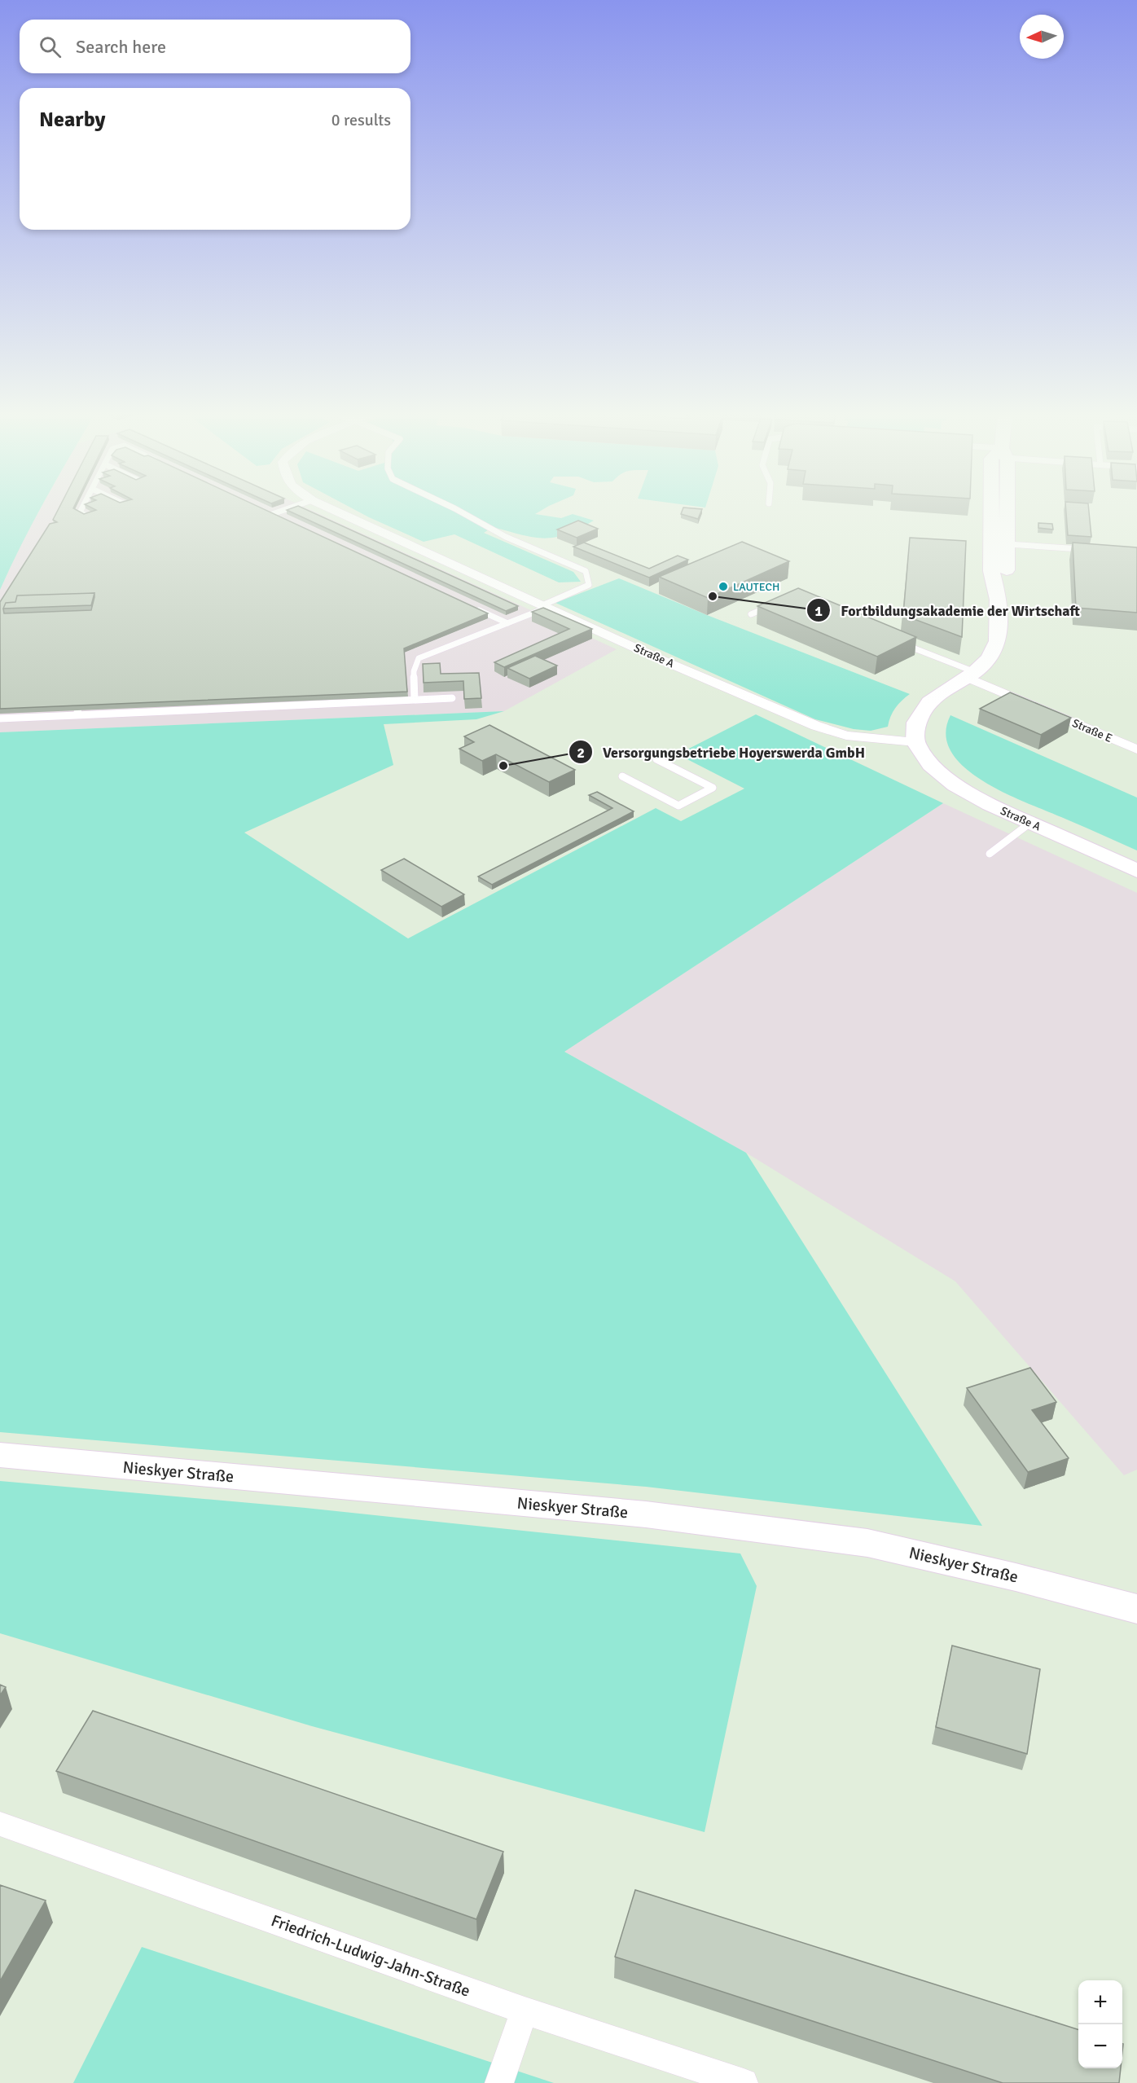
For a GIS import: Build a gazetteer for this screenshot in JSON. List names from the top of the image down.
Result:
{
  "streets": {
    "street": [
      "Straße A",
      "Straße E",
      "Nieskyer Straße",
      "Friedrich-Ludwig-Jahn-Straße"
    ]
  },
  "places": ["LAUTECH", "Fortbildungsakademie der Wirtschaft", "Versorgungsbetriebe Hoyerswerda GmbH"],
  "north": "left",
  "page": {
    "search": "Search here",
    "heading": ["Nearby", "0 results"],
    "map_buttons": ["+", "−"]
  }
}
